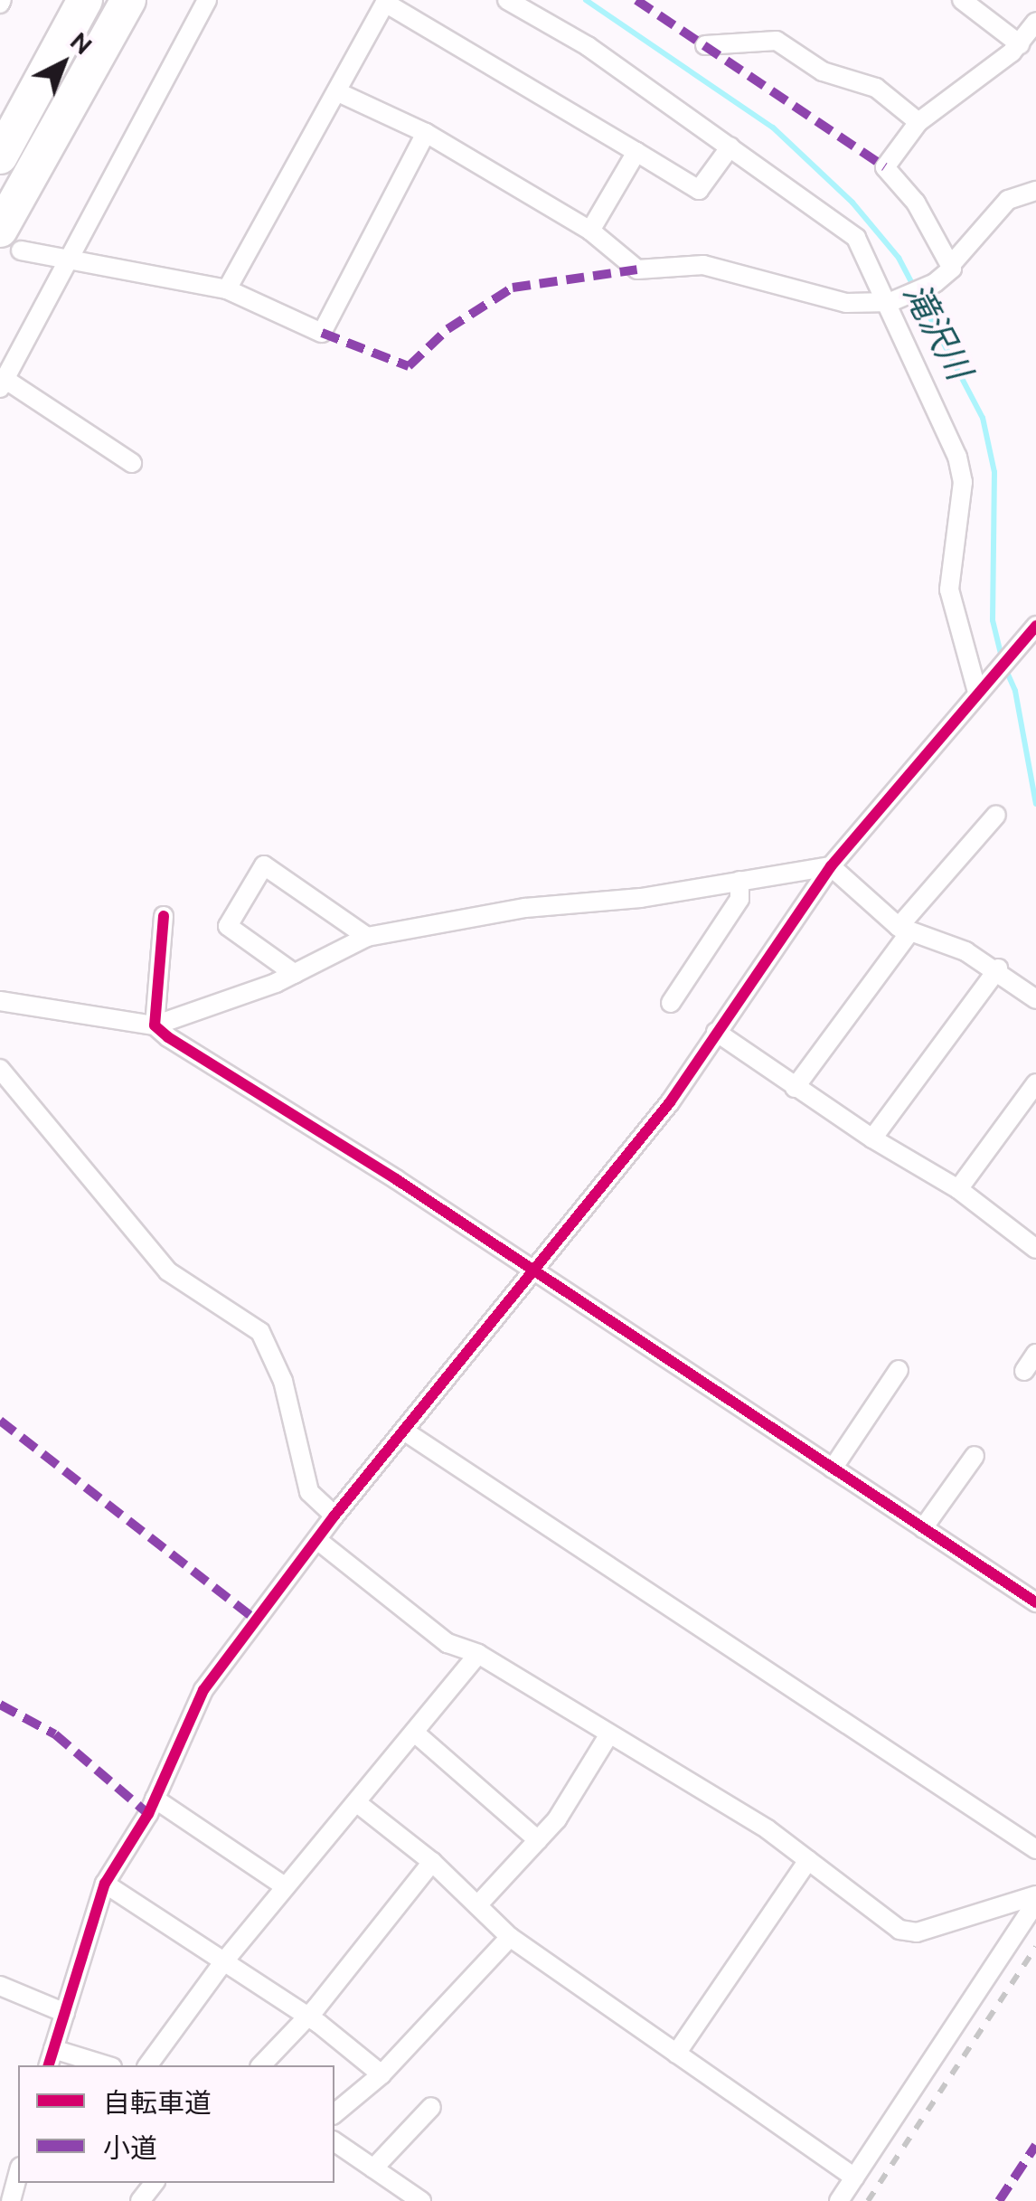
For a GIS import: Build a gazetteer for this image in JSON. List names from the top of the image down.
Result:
{
  "water": ["滝沢川"],
  "legend": ["自転車道", "小道"],
  "north": "top right"
}
